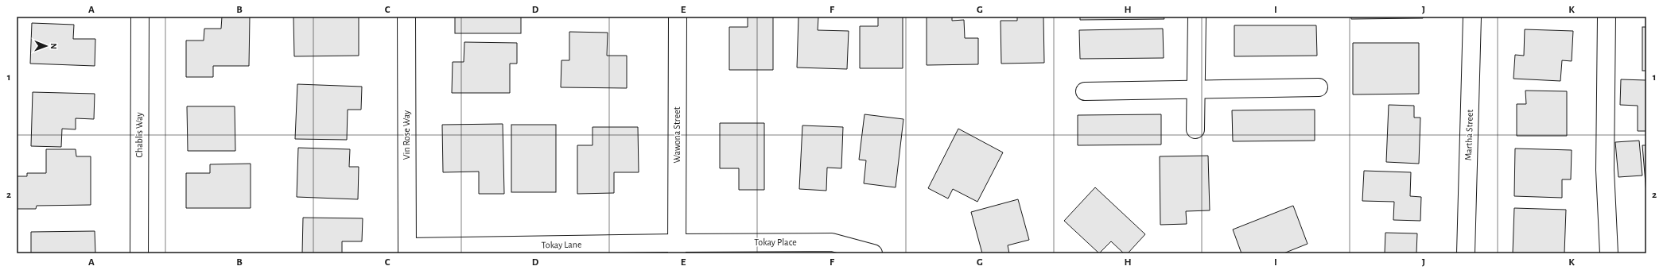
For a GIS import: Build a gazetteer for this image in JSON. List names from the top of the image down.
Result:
{
  "streets": {
    "street": [
      "Chablis Way",
      "Vin Rose Way",
      "Wawona Street",
      "Martha Street",
      "Tokay Place",
      "Tokay Lane"
    ]
  },
  "crossings": [
    ["Vin Rose Way", "Tokay Lane"],
    ["Wawona Street", "Tokay Place"],
    ["Wawona Street", "Tokay Lane"],
    ["Tokay Place", "Tokay Lane"]
  ],
  "north": "right",
  "grid": {
    "columns": [
      "A",
      "B",
      "C",
      "D",
      "E",
      "F",
      "G",
      "H",
      "I",
      "J",
      "K"
    ],
    "rows": ["1", "2"]
  }
}
